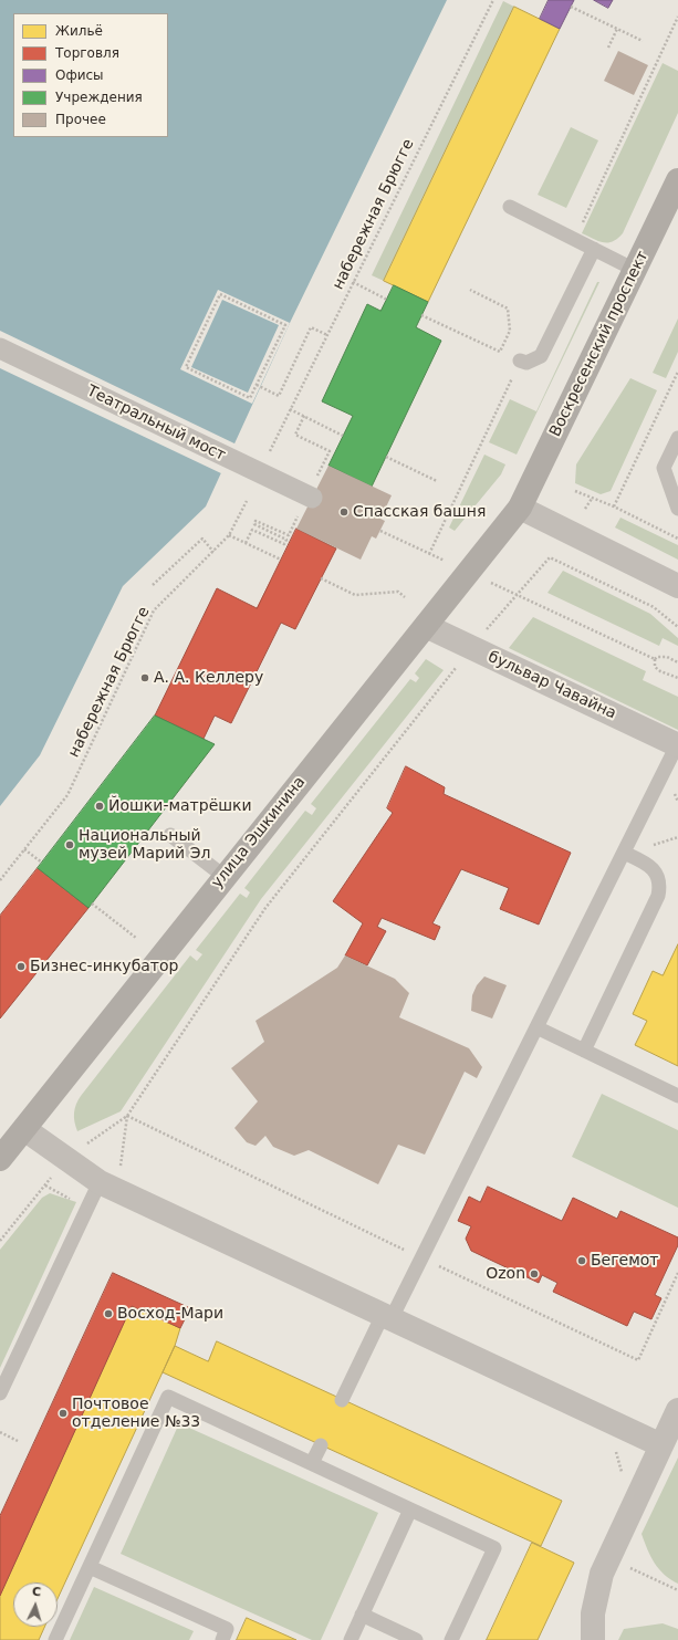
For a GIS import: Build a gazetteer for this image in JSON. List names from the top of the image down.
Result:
{
  "streets": {
    "main road": ["Воскресенский проспект", "улица Эшкинина"],
    "street": ["Театральный мост", "бульвар Чавайна"],
    "path": ["набережная Брюгге"]
  },
  "crossings": [
    ["Воскресенский проспект", "улица Эшкинина"],
    ["бульвар Чавайна", "улица Эшкинина"]
  ],
  "places": [
    "Спасская башня",
    "А. А. Келлеру",
    "Йошки-матрёшки",
    "Национальный музей Марий Эл",
    "Бизнес-инкубатор",
    "Бегемот",
    "Ozon",
    "Восход-Мари",
    "Почтовое отделение №33"
  ],
  "legend": [
    "Жильё",
    "Торговля",
    "Офисы",
    "Учреждения",
    "Прочее"
  ],
  "north": "top"
}
